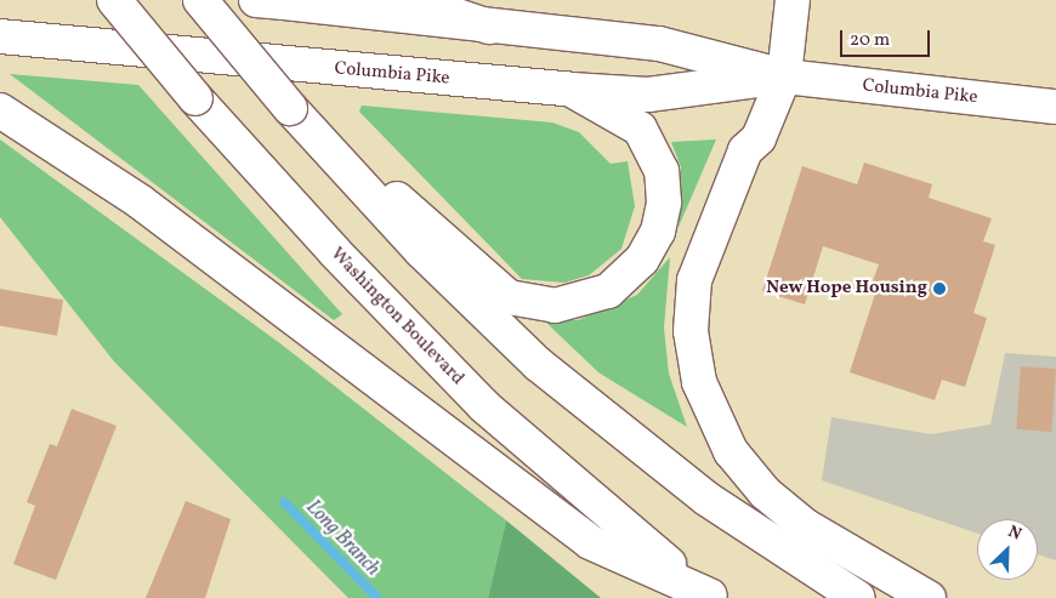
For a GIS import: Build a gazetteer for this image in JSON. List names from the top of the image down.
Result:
{
  "streets": {
    "main road": ["Columbia Pike", "Washington Boulevard"]
  },
  "water": ["Long Branch"],
  "places": ["New Hope Housing"],
  "scale_bar": "20 m",
  "north": "top right"
}
